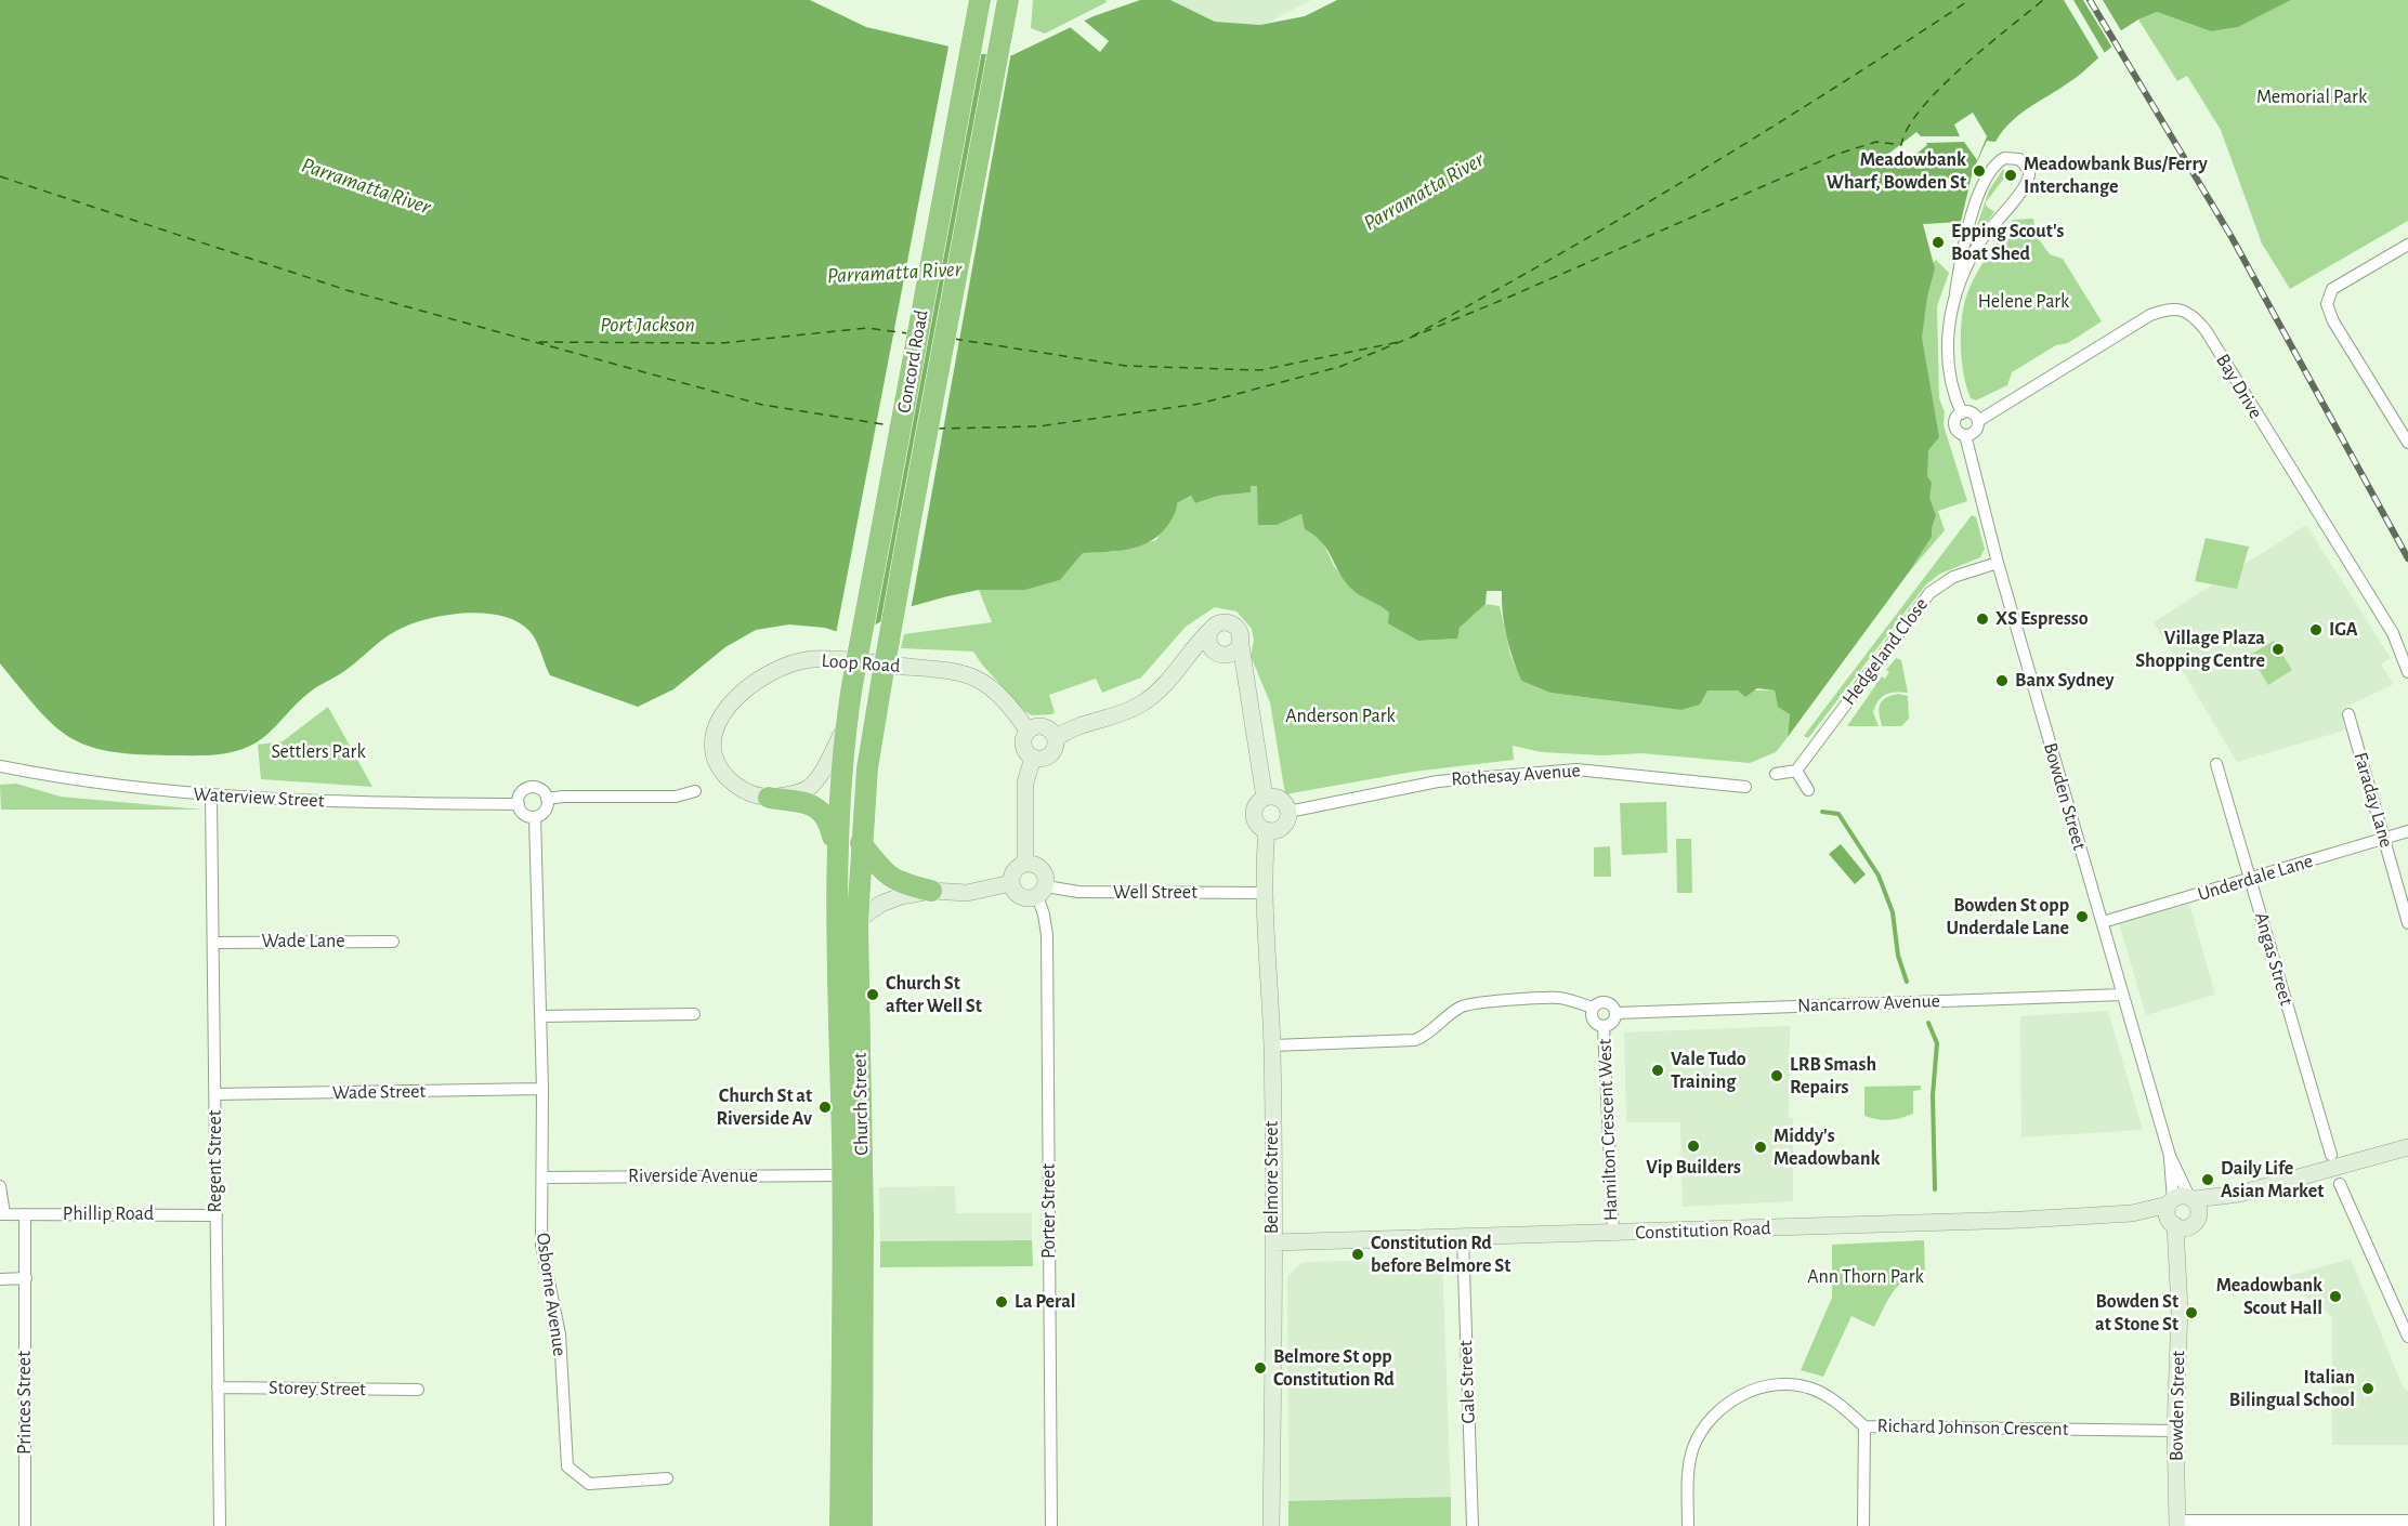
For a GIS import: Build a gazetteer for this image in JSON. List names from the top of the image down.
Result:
{
  "streets": {
    "highway": ["Concord Road", "Church Street"],
    "main road": [
      "Loop Road",
      "Bowden Street",
      "Belmore Street",
      "Constitution Road"
    ],
    "street": [
      "Bay Drive",
      "Hedgeland Close",
      "Rothesay Avenue",
      "Waterview Street",
      "Faraday Lane",
      "Underdale Lane",
      "Well Street",
      "Wade Lane",
      "Angas Street",
      "Nancarrow Avenue",
      "Wade Street",
      "Hamilton Crescent West",
      "Regent Street",
      "Riverside Avenue",
      "Porter Street",
      "Phillip Road",
      "Osborne Avenue",
      "Gale Street",
      "Storey Street",
      "Princes Street",
      "Richard Johnson Crescent"
    ]
  },
  "crossings": [
    ["Concord Road", "Church Street"],
    ["Bay Drive", "Bowden Street"],
    ["Hedgeland Close", "Bowden Street"],
    ["Rothesay Avenue", "Belmore Street"],
    ["Bowden Street", "Underdale Lane"],
    ["Bowden Street", "Nancarrow Avenue"],
    ["Bowden Street", "Constitution Road"],
    ["Bowden Street", "Richard Johnson Crescent"],
    ["Waterview Street", "Regent Street"],
    ["Waterview Street", "Osborne Avenue"],
    ["Faraday Lane", "Underdale Lane"],
    ["Underdale Lane", "Angas Street"],
    ["Well Street", "Belmore Street"],
    ["Well Street", "Porter Street"],
    ["Wade Lane", "Regent Street"],
    ["Nancarrow Avenue", "Hamilton Crescent West"],
    ["Wade Street", "Regent Street"],
    ["Wade Street", "Osborne Avenue"],
    ["Church Street", "Riverside Avenue"],
    ["Hamilton Crescent West", "Constitution Road"],
    ["Regent Street", "Phillip Road"],
    ["Regent Street", "Storey Street"],
    ["Riverside Avenue", "Osborne Avenue"],
    ["Belmore Street", "Constitution Road"],
    ["Phillip Road", "Princes Street"],
    ["Constitution Road", "Gale Street"]
  ],
  "water": ["Parramatta River", "Port Jackson"],
  "parks": [
    "Memorial Park",
    "Helene Park",
    "Anderson Park",
    "Settlers Park",
    "Ann Thorn Park"
  ],
  "places": [
    "Meadowbank Wharf, Bowden St",
    "Meadowbank Bus/Ferry Interchange",
    "Epping Scout's Boat Shed",
    "XS Espresso",
    "IGA",
    "Village Plaza Shopping Centre",
    "Banx Sydney",
    "Bowden St opp Underdale Lane",
    "Church St after Well St",
    "Vale Tudo Training",
    "LRB Smash Repairs",
    "Church St at Riverside Av",
    "Vip Builders",
    "Middy's Meadowbank",
    "Daily Life Asian Market",
    "Constitution Rd before Belmore St",
    "Meadowbank Scout Hall",
    "La Peral",
    "Bowden St at Stone St",
    "Belmore St opp Constitution Rd",
    "Italian Bilingual School"
  ]
}
